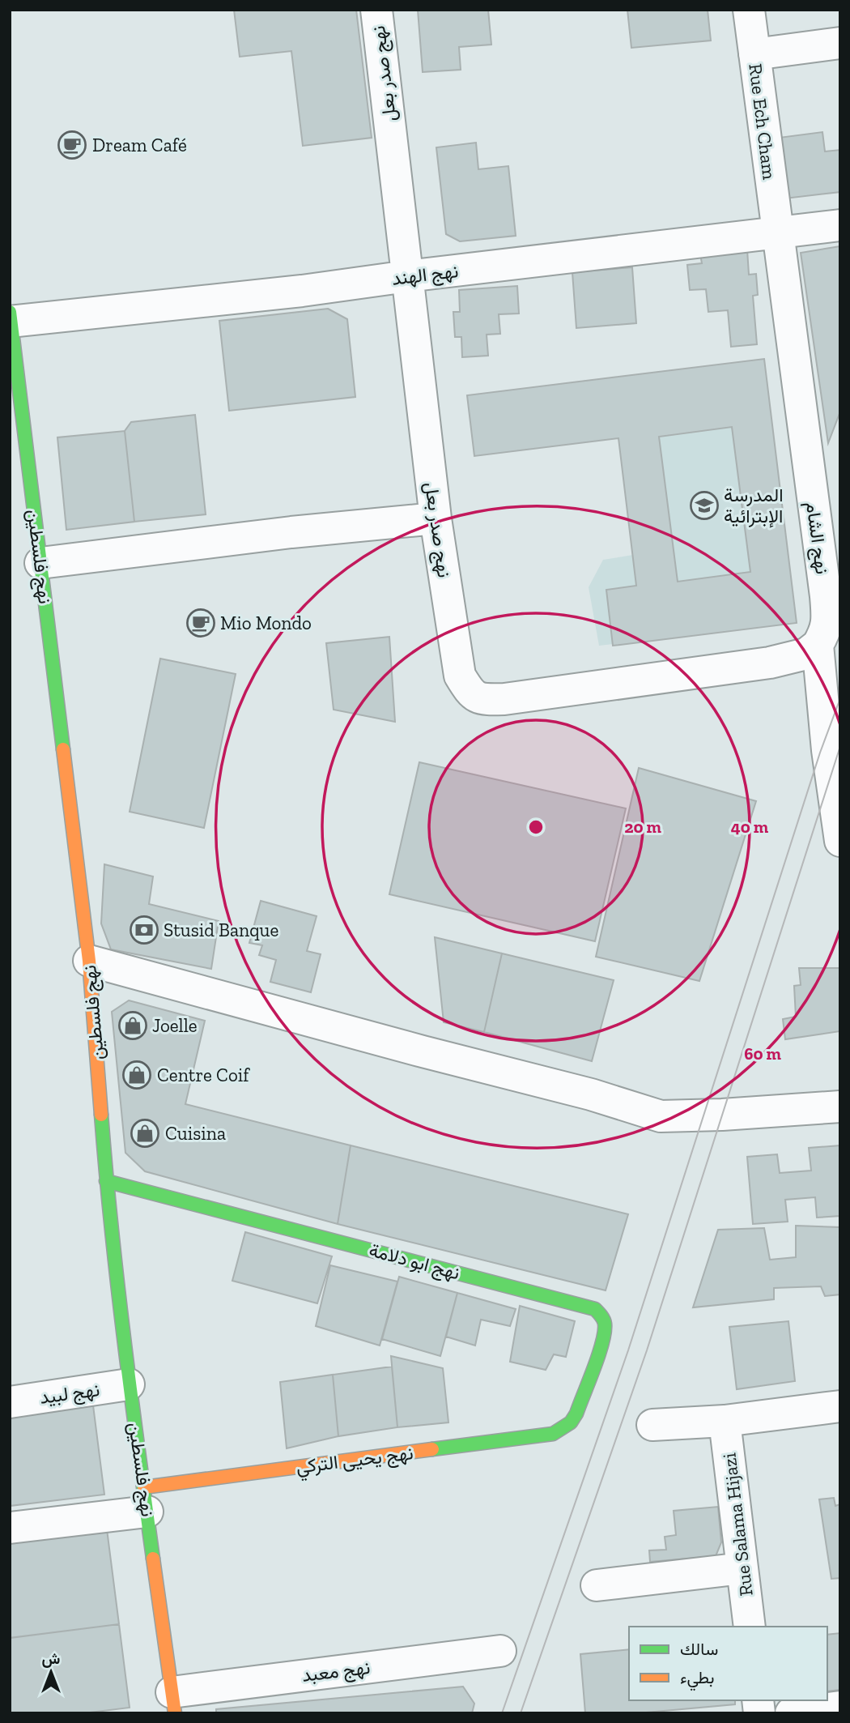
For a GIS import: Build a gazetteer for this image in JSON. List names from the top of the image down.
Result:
{
  "streets": {
    "main road": ["نهج فلسطين", "نهج ابو دلامة", "نهج يحيى التركي"],
    "street": [
      "نهج صدر بعل",
      "Rue Ech Cham",
      "نهج الهند",
      "نهج الشام",
      "نهج لبيد",
      "Rue Salama Hijazi",
      "نهج معبد"
    ]
  },
  "crossings": [
    ["نهج صدر بعل", "نهج الهند"],
    ["نهج صدر بعل", "نهج الشام"],
    ["Rue Ech Cham", "نهج الهند"],
    ["Rue Ech Cham", "نهج الشام"],
    ["نهج الهند", "نهج الشام"],
    ["نهج الهند", "نهج فلسطين"],
    ["نهج فلسطين", "نهج ابو دلامة"],
    ["نهج فلسطين", "نهج لبيد"],
    ["نهج فلسطين", "نهج يحيى التركي"],
    ["نهج فلسطين", "نهج معبد"],
    ["نهج ابو دلامة", "نهج يحيى التركي"]
  ],
  "places": {
    "cafe": ["Dream Café", "Mio Mondo"],
    "school or university": ["المدرسة الإبترائية"],
    "bank": ["Stusid Banque"],
    "shop": ["Joelle", "Centre Coif", "Cuisina"]
  },
  "legend": ["سالك", "بطيء"],
  "north": "top",
  "rings": ["20 m", "40 m", "60 m"]
}
